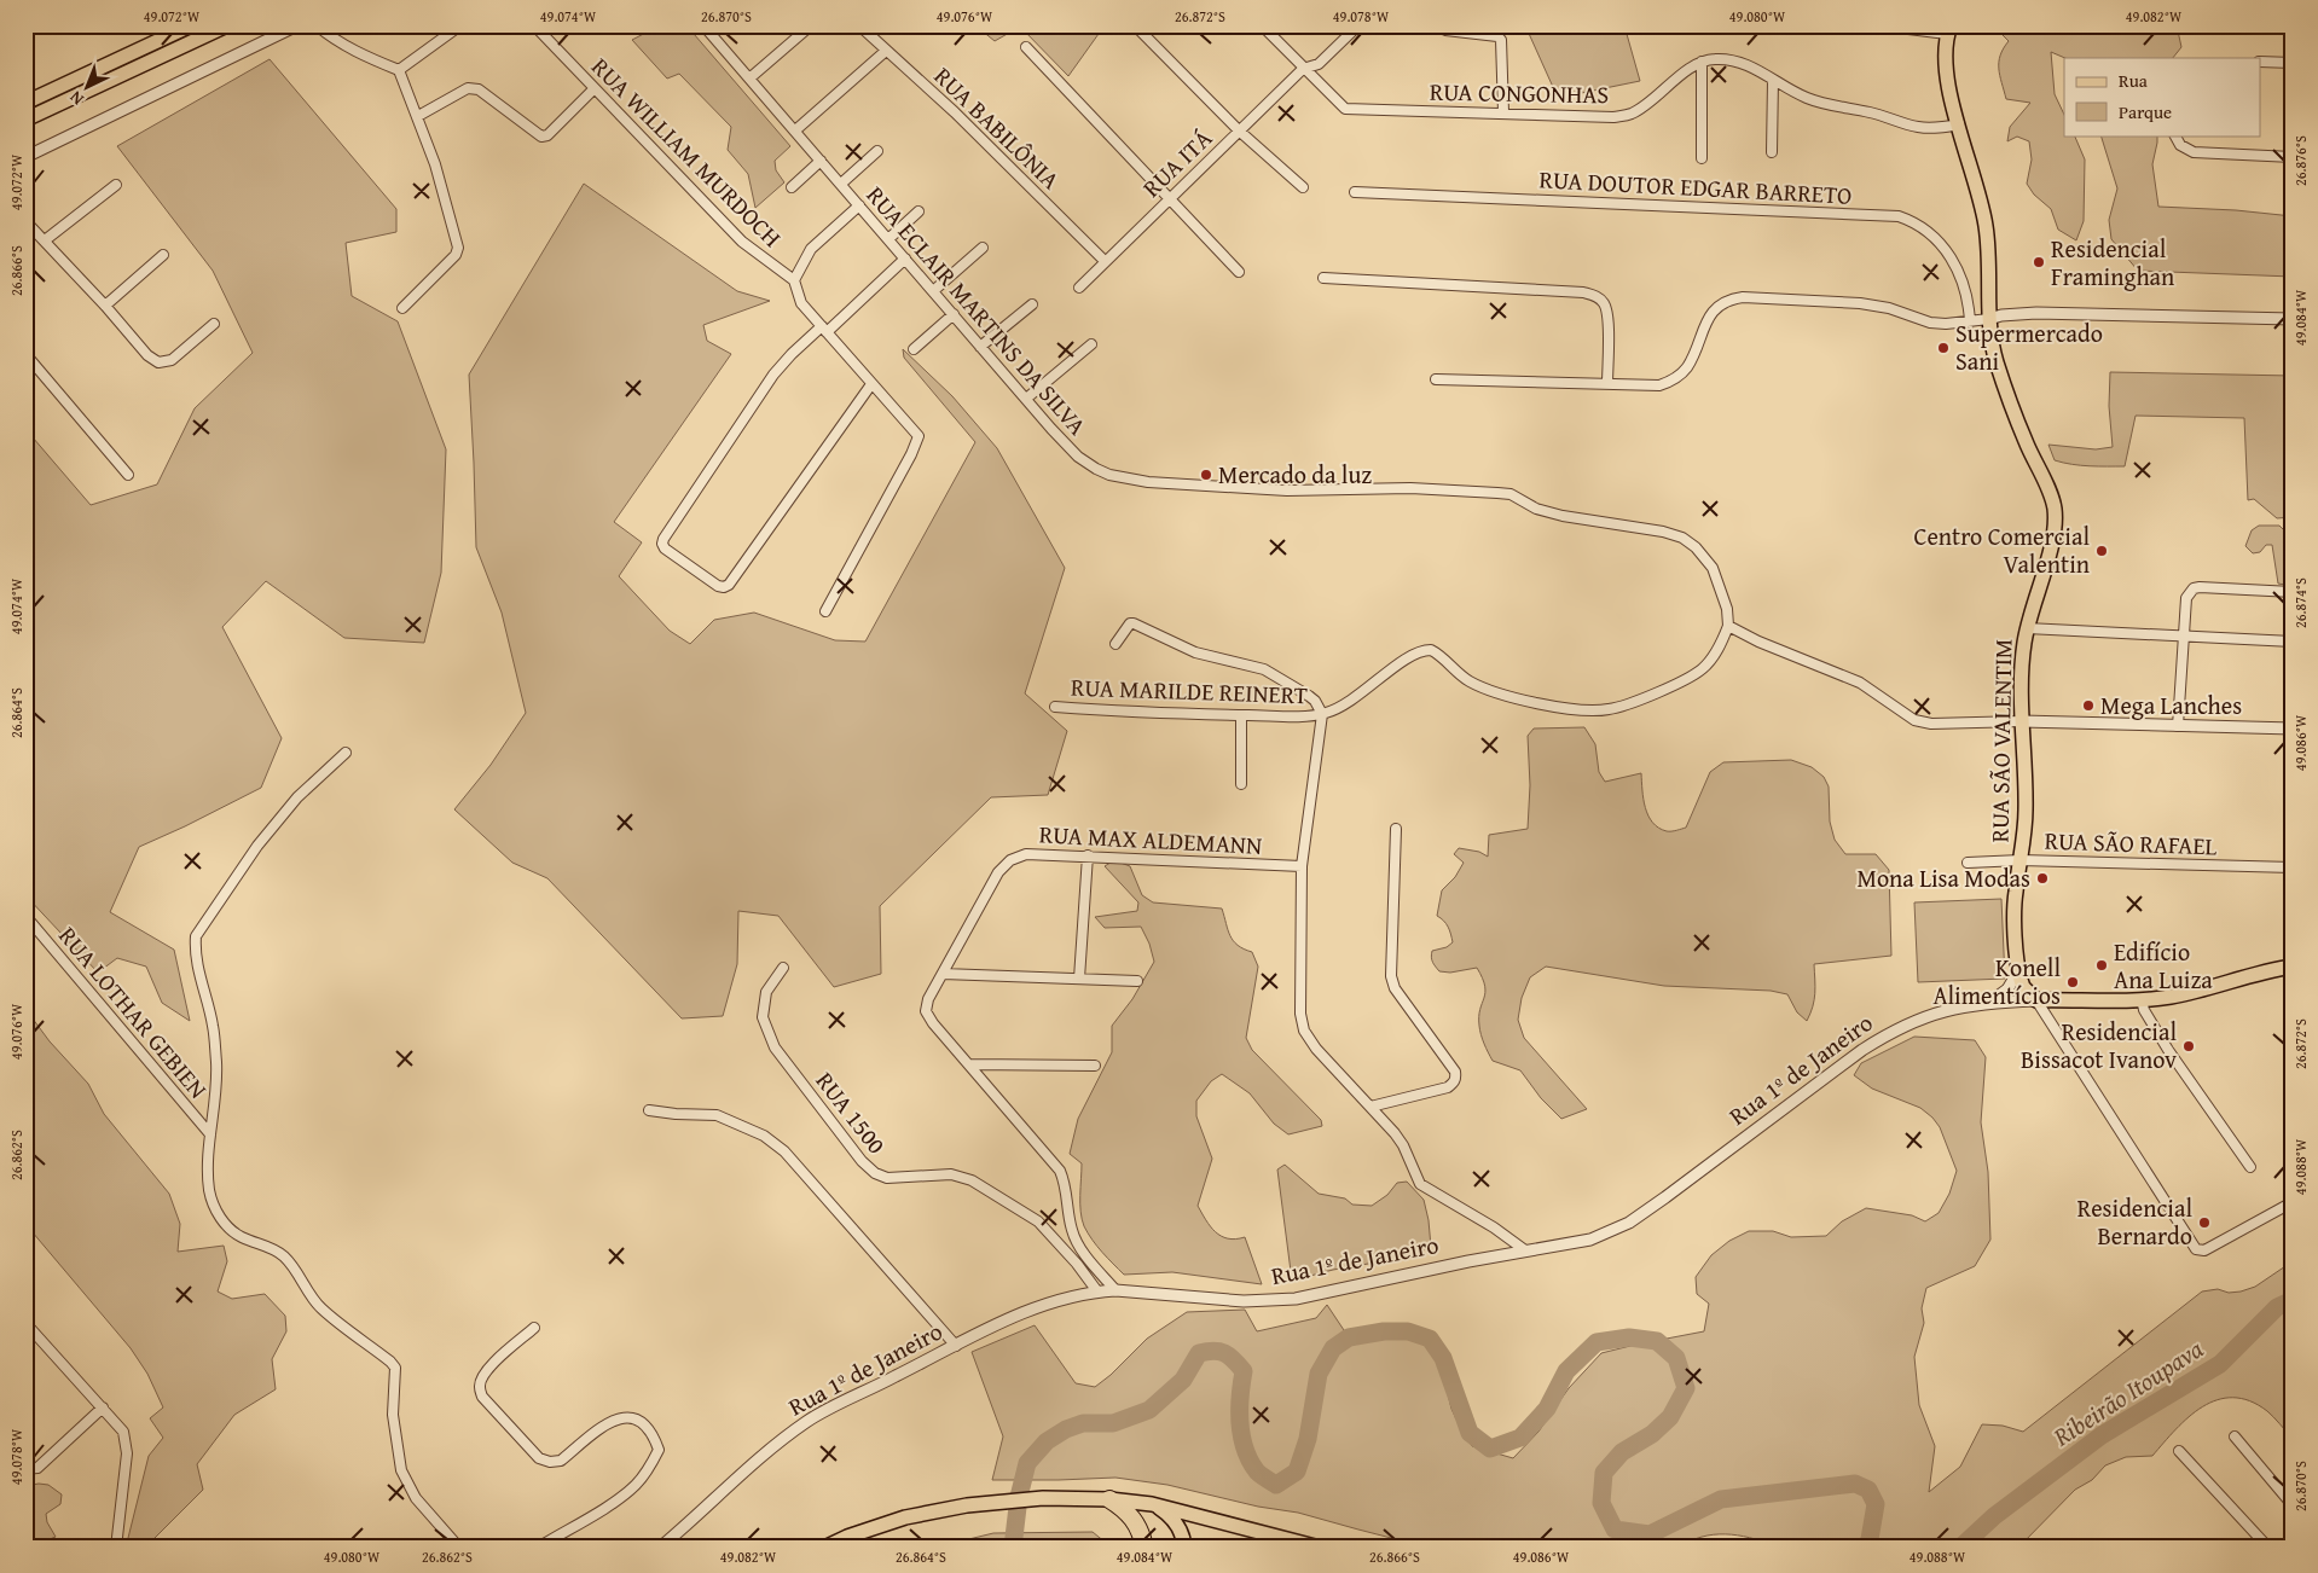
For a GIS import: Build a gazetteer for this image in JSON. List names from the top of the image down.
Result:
{
  "streets": {
    "main road": ["RUA SÃO VALENTIM", "Rua 1º de Janeiro"],
    "street": [
      "RUA CONGONHAS",
      "RUA BABILÔNIA",
      "RUA WILLIAM MURDOCH",
      "RUA ITÁ",
      "RUA DOUTOR EDGAR BARRETO",
      "RUA ECLAIR MARTINS DA SILVA",
      "RUA MARILDE REINERT",
      "RUA MAX ALDEMANN",
      "RUA SÃO RAFAEL",
      "RUA LOTHAR GEBIEN",
      "RUA 1500"
    ]
  },
  "crossings": [
    ["RUA CONGONHAS", "RUA ITÁ"],
    ["RUA BABILÔNIA", "RUA ITÁ"],
    ["RUA WILLIAM MURDOCH", "RUA ECLAIR MARTINS DA SILVA"],
    ["RUA SÃO VALENTIM", "RUA SÃO RAFAEL"],
    ["RUA SÃO VALENTIM", "Rua 1º de Janeiro"],
    ["RUA MAX ALDEMANN", "Rua 1º de Janeiro"],
    ["Rua 1º de Janeiro", "RUA 1500"]
  ],
  "water": ["Ribeirão Itoupava"],
  "places": [
    "Residencial Framinghan",
    "Supermercado Sani",
    "Mercado da luz",
    "Centro Comercial Valentin",
    "Mega Lanches",
    "Mona Lisa Modas",
    "Edifício Ana Luiza",
    "Konell Alimentícios",
    "Residencial Bissacot Ivanov",
    "Residencial Bernardo"
  ],
  "legend": ["Rua", "Parque"],
  "north": "bottom left",
  "coordinates": [
    "49.072°W",
    "49.074°W",
    "26.870°S",
    "49.076°W",
    "26.872°S",
    "49.078°W",
    "49.080°W",
    "49.082°W",
    "26.876°S",
    "26.866°S",
    "49.084°W",
    "26.874°S",
    "26.864°S",
    "49.086°W",
    "26.862°S",
    "49.088°W"
  ]
}
